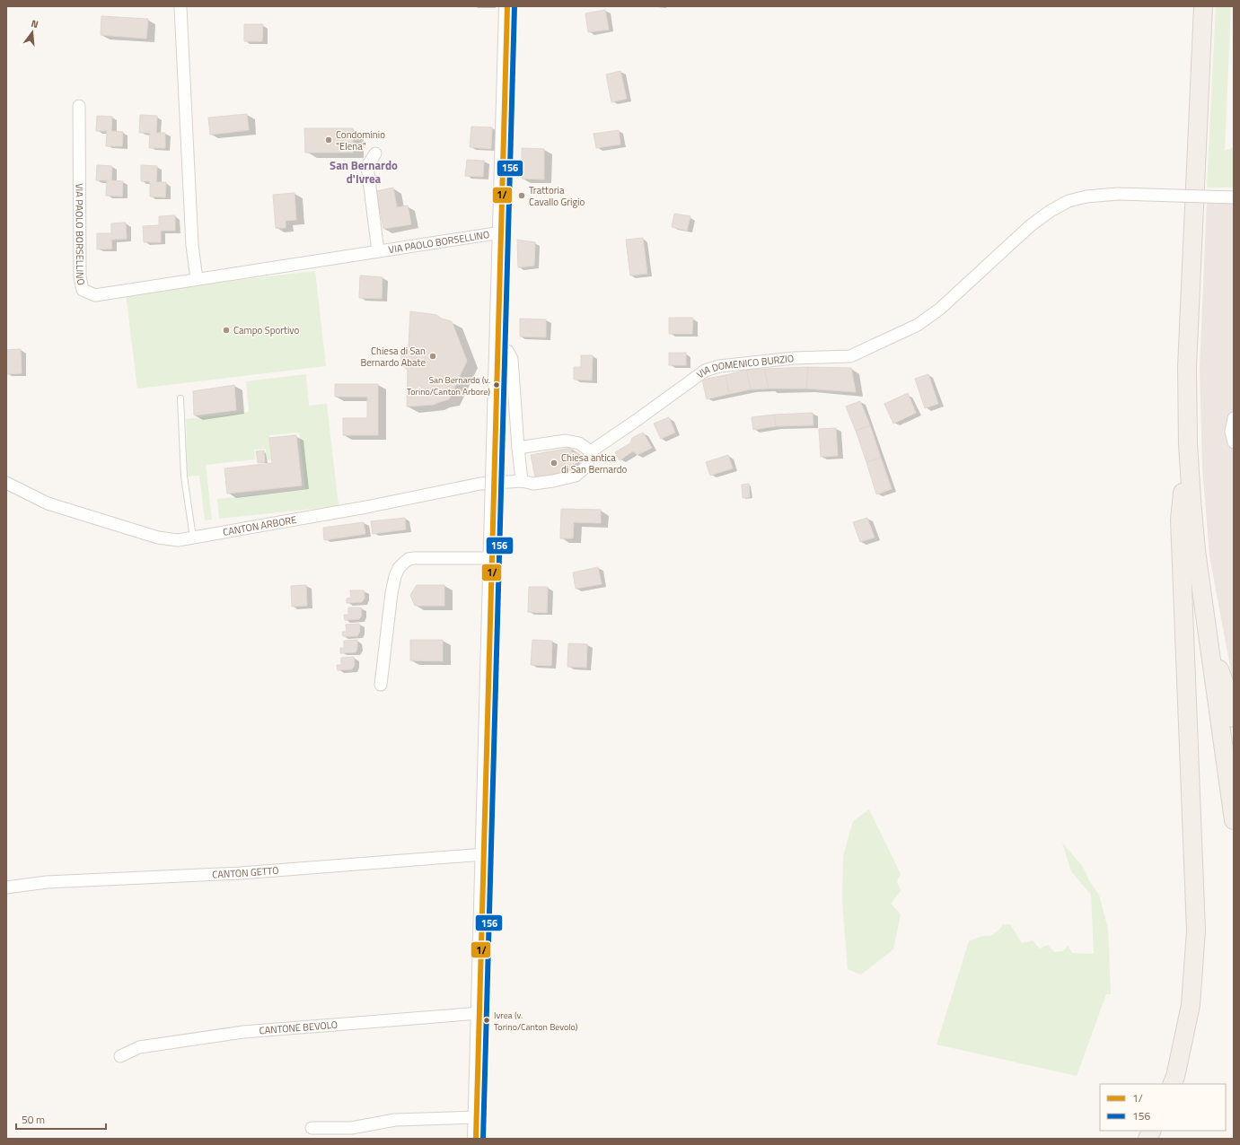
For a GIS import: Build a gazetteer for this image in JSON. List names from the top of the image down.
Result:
{
  "streets": {
    "street": [
      "VIA PAOLO BORSELLINO",
      "VIA DOMENICO BURZIO",
      "CANTON ARBORE",
      "CANTON GETTO",
      "CANTONE BEVOLO"
    ]
  },
  "crossings": [
    ["VIA DOMENICO BURZIO", "CANTON ARBORE"]
  ],
  "districts": ["San Bernardo d'Ivrea"],
  "places": [
    "Condominio \"Elena\"",
    "Trattoria Cavallo Grigio",
    "Campo Sportivo",
    "Chiesa di San Bernardo Abate",
    "San Bernardo (v. Torino/Canton Arbore)",
    "Chiesa antica di San Bernardo",
    "Ivrea (v. Torino/Canton Bevolo)"
  ],
  "lines": ["transit line 1/", "transit line 156"],
  "legend": ["1/", "156"],
  "scale_bar": "50 m",
  "north": "top"
}
